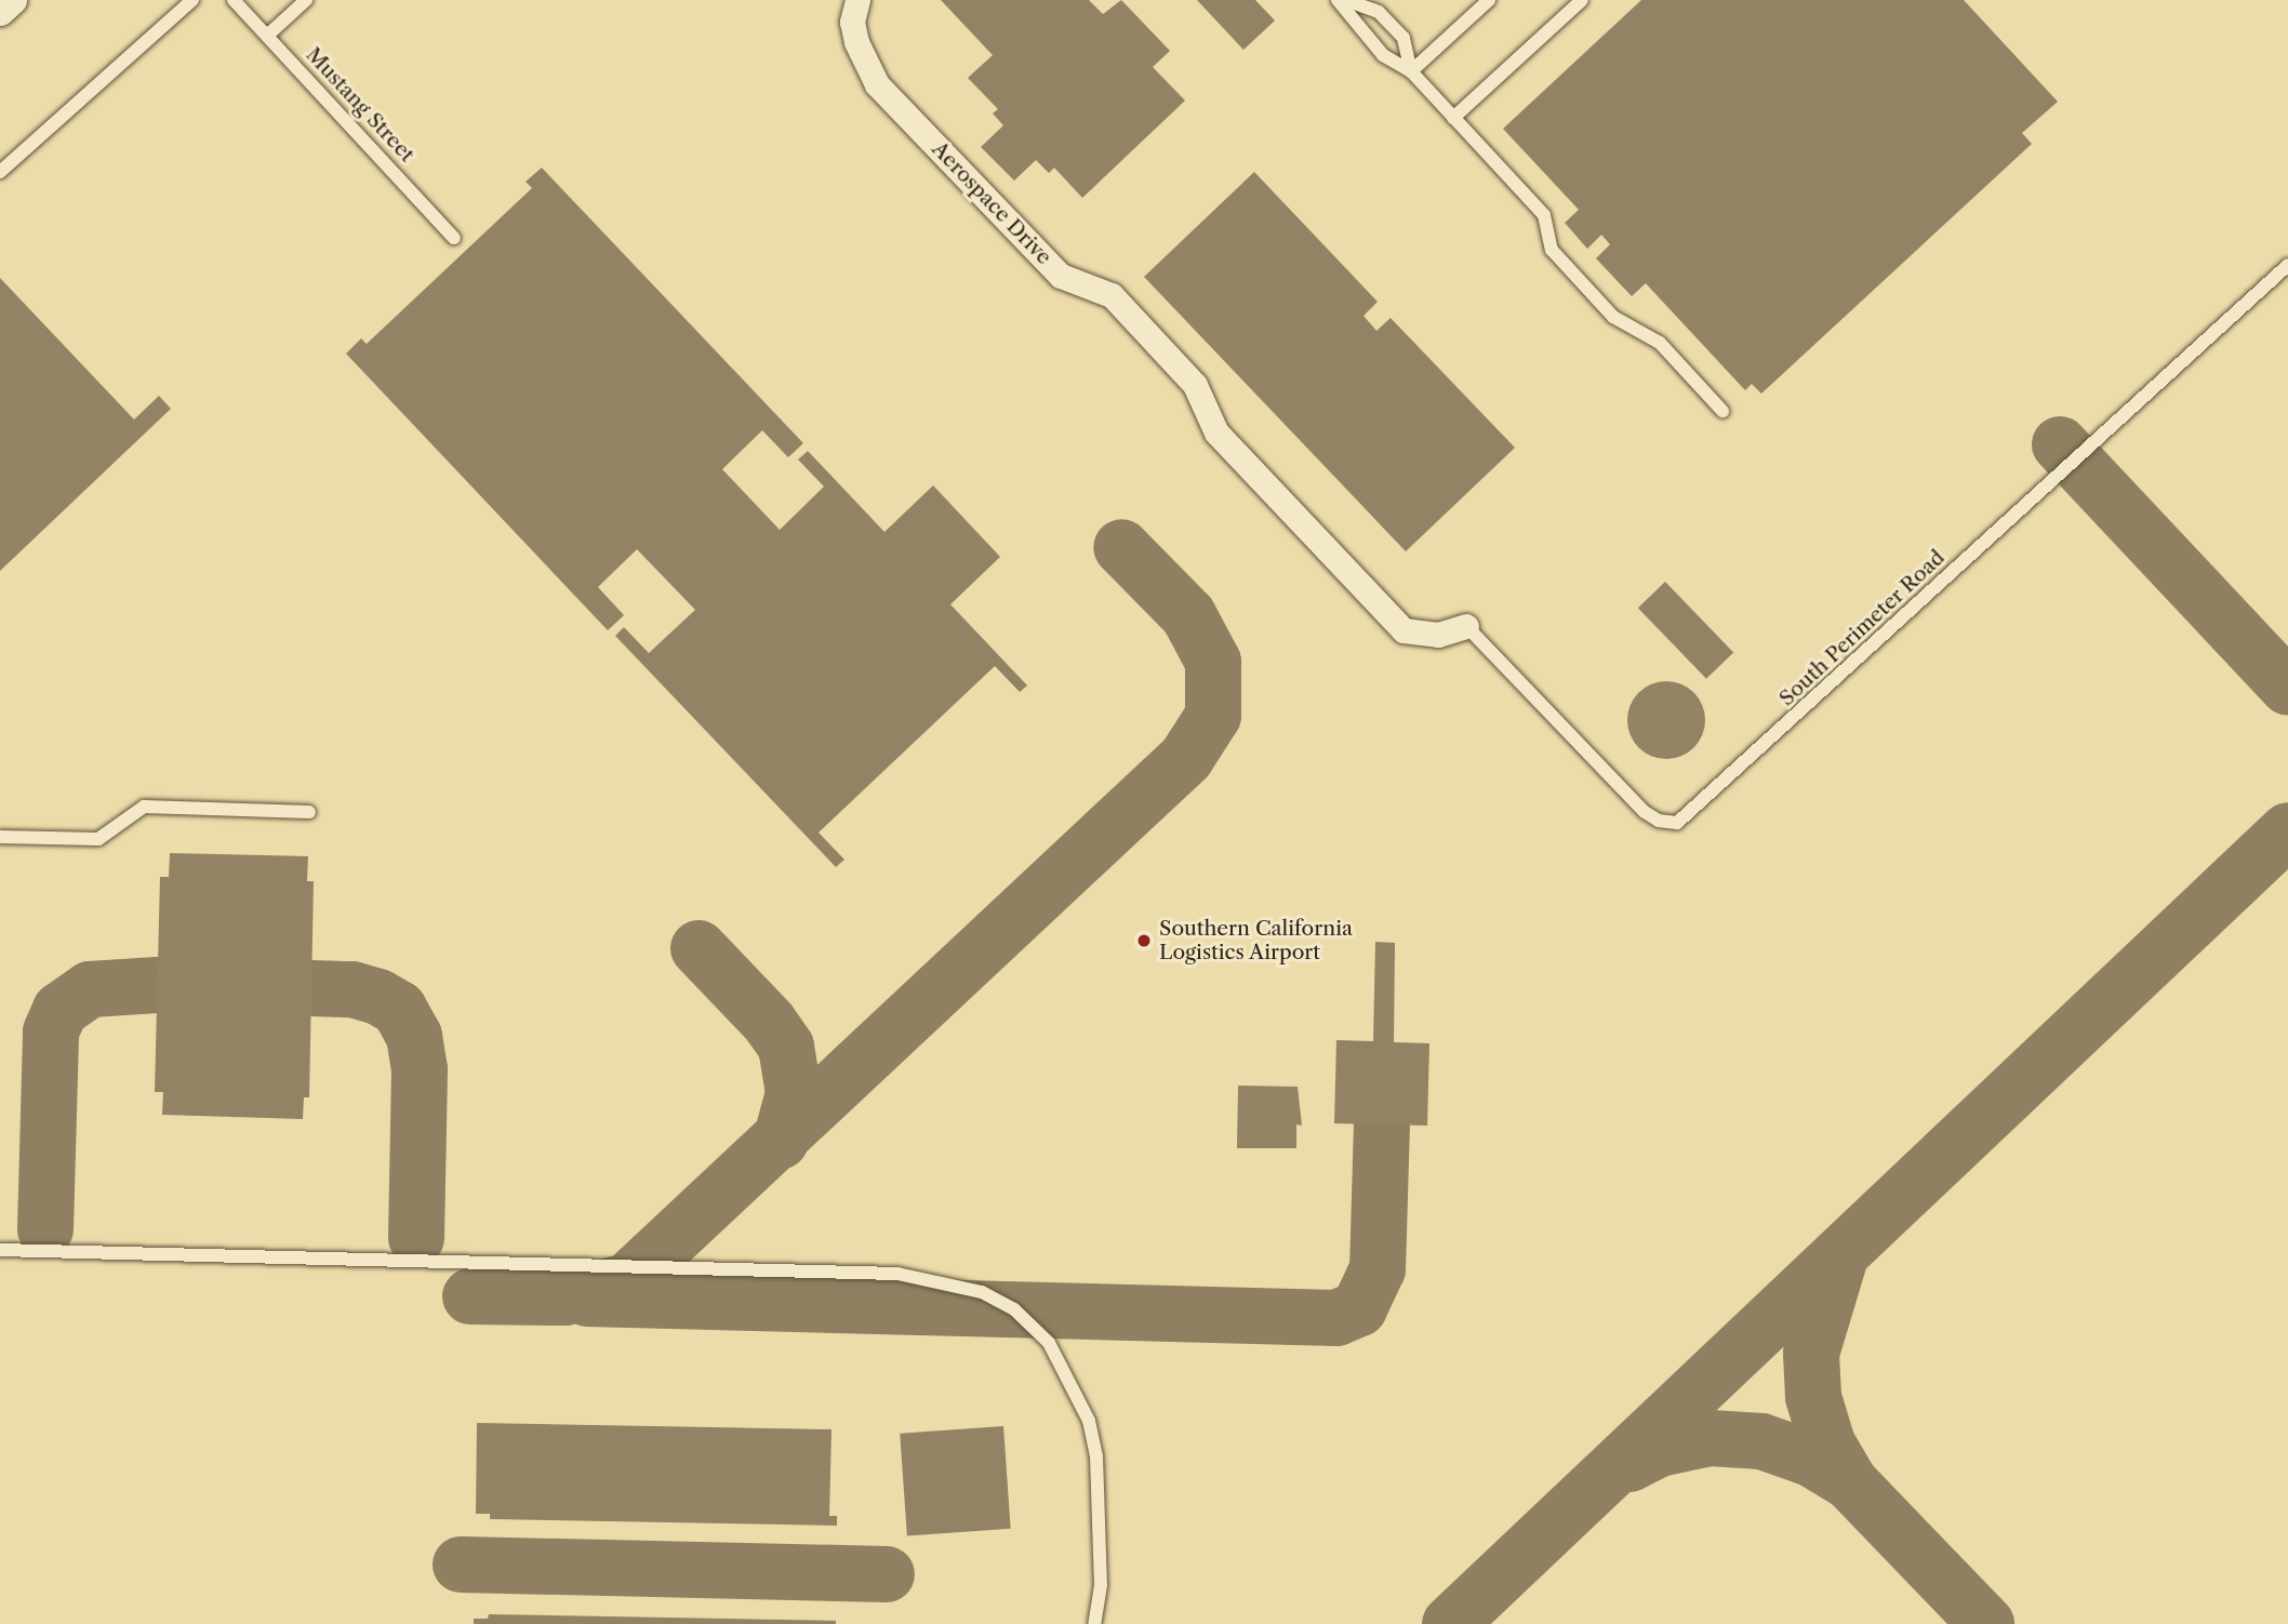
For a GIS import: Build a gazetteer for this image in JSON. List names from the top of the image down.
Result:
{
  "streets": {
    "street": ["Aerospace Drive"],
    "lane": ["Mustang Street", "South Perimeter Road"]
  },
  "crossings": [
    ["Aerospace Drive", "South Perimeter Road"]
  ],
  "places": ["Southern California Logistics Airport"]
}
